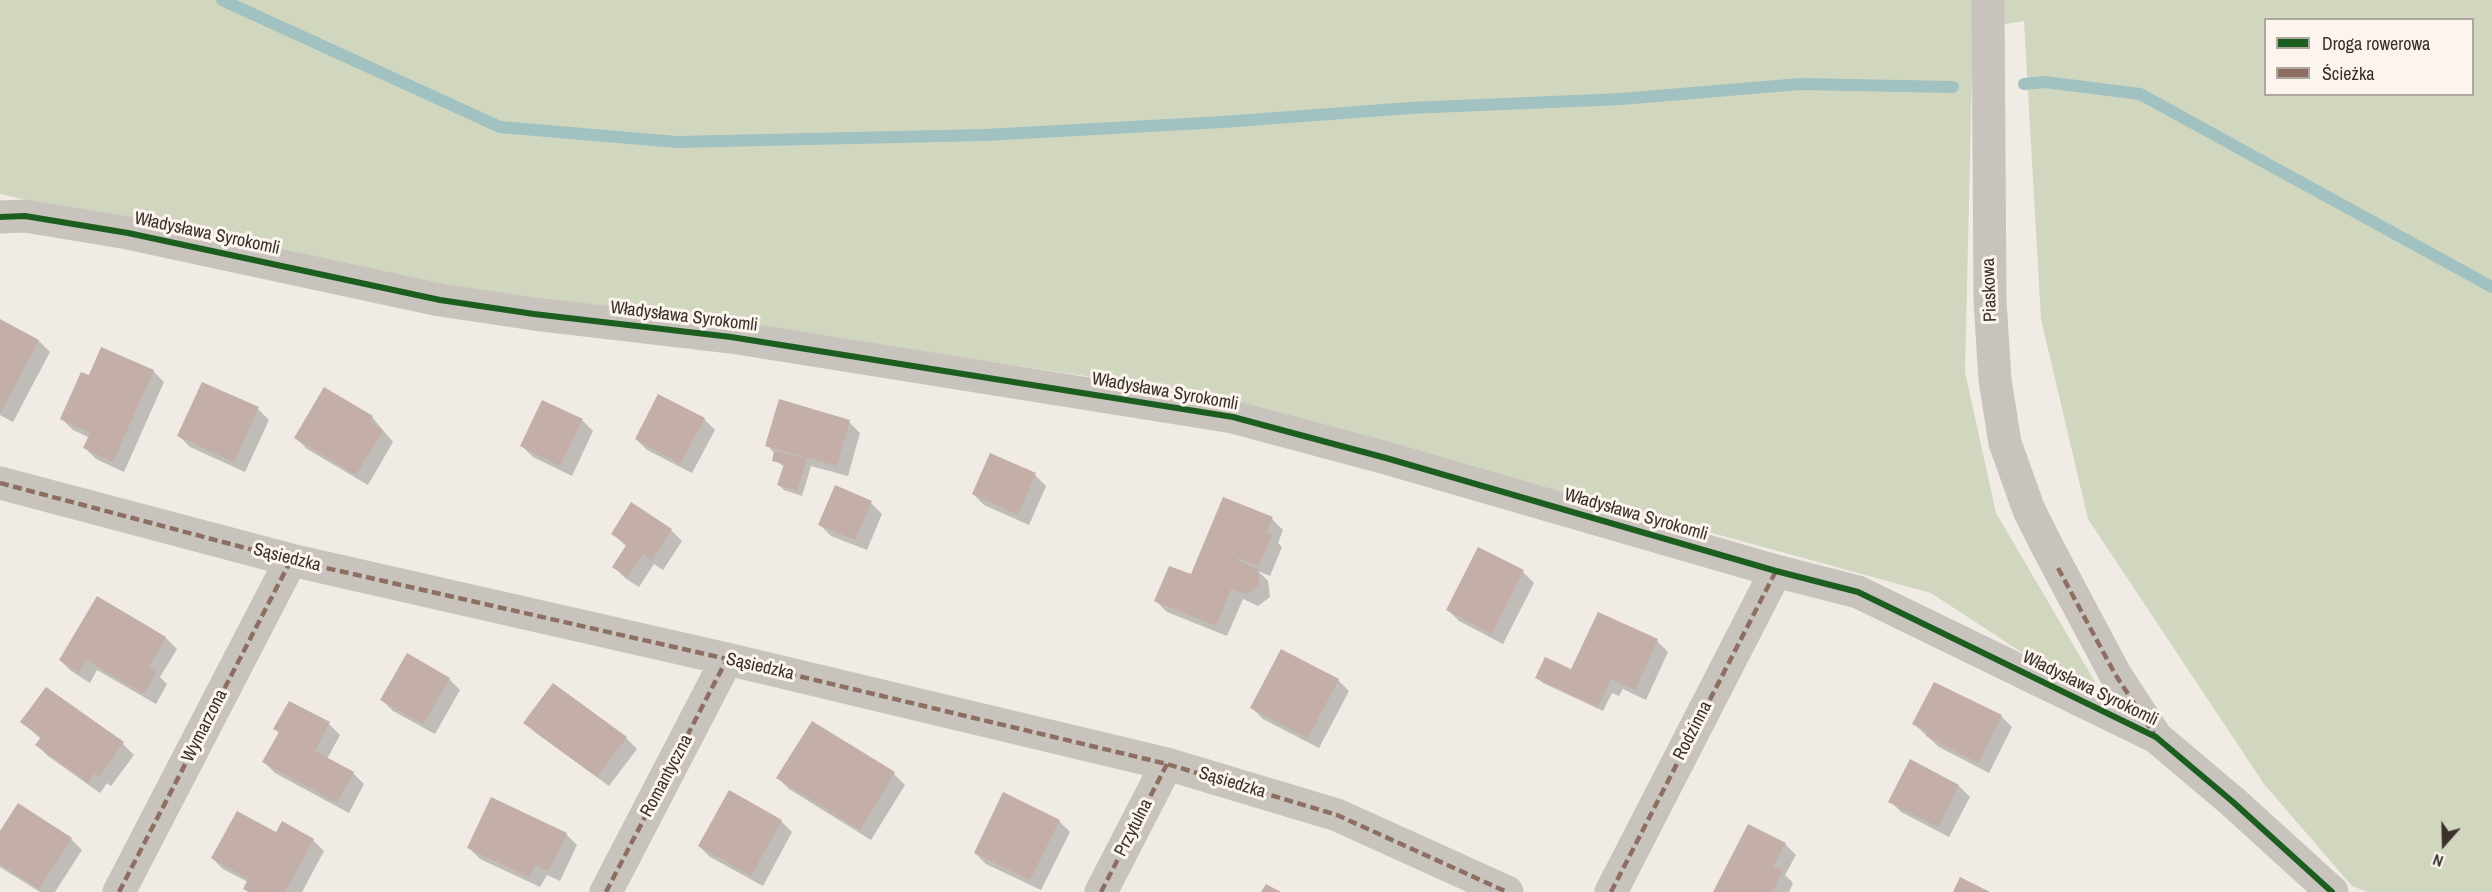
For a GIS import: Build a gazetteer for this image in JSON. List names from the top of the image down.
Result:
{
  "streets": {
    "street": [
      "Władysława Syrokomli",
      "Piaskowa",
      "Sąsiedzka",
      "Wymarzona",
      "Rodzinna",
      "Romantyczna",
      "Przytulna"
    ]
  },
  "crossings": [
    ["Władysława Syrokomli", "Piaskowa"],
    ["Władysława Syrokomli", "Rodzinna"],
    ["Sąsiedzka", "Wymarzona"],
    ["Sąsiedzka", "Romantyczna"],
    ["Sąsiedzka", "Przytulna"]
  ],
  "legend": ["Droga rowerowa", "Ścieżka"],
  "north": "bottom"
}
